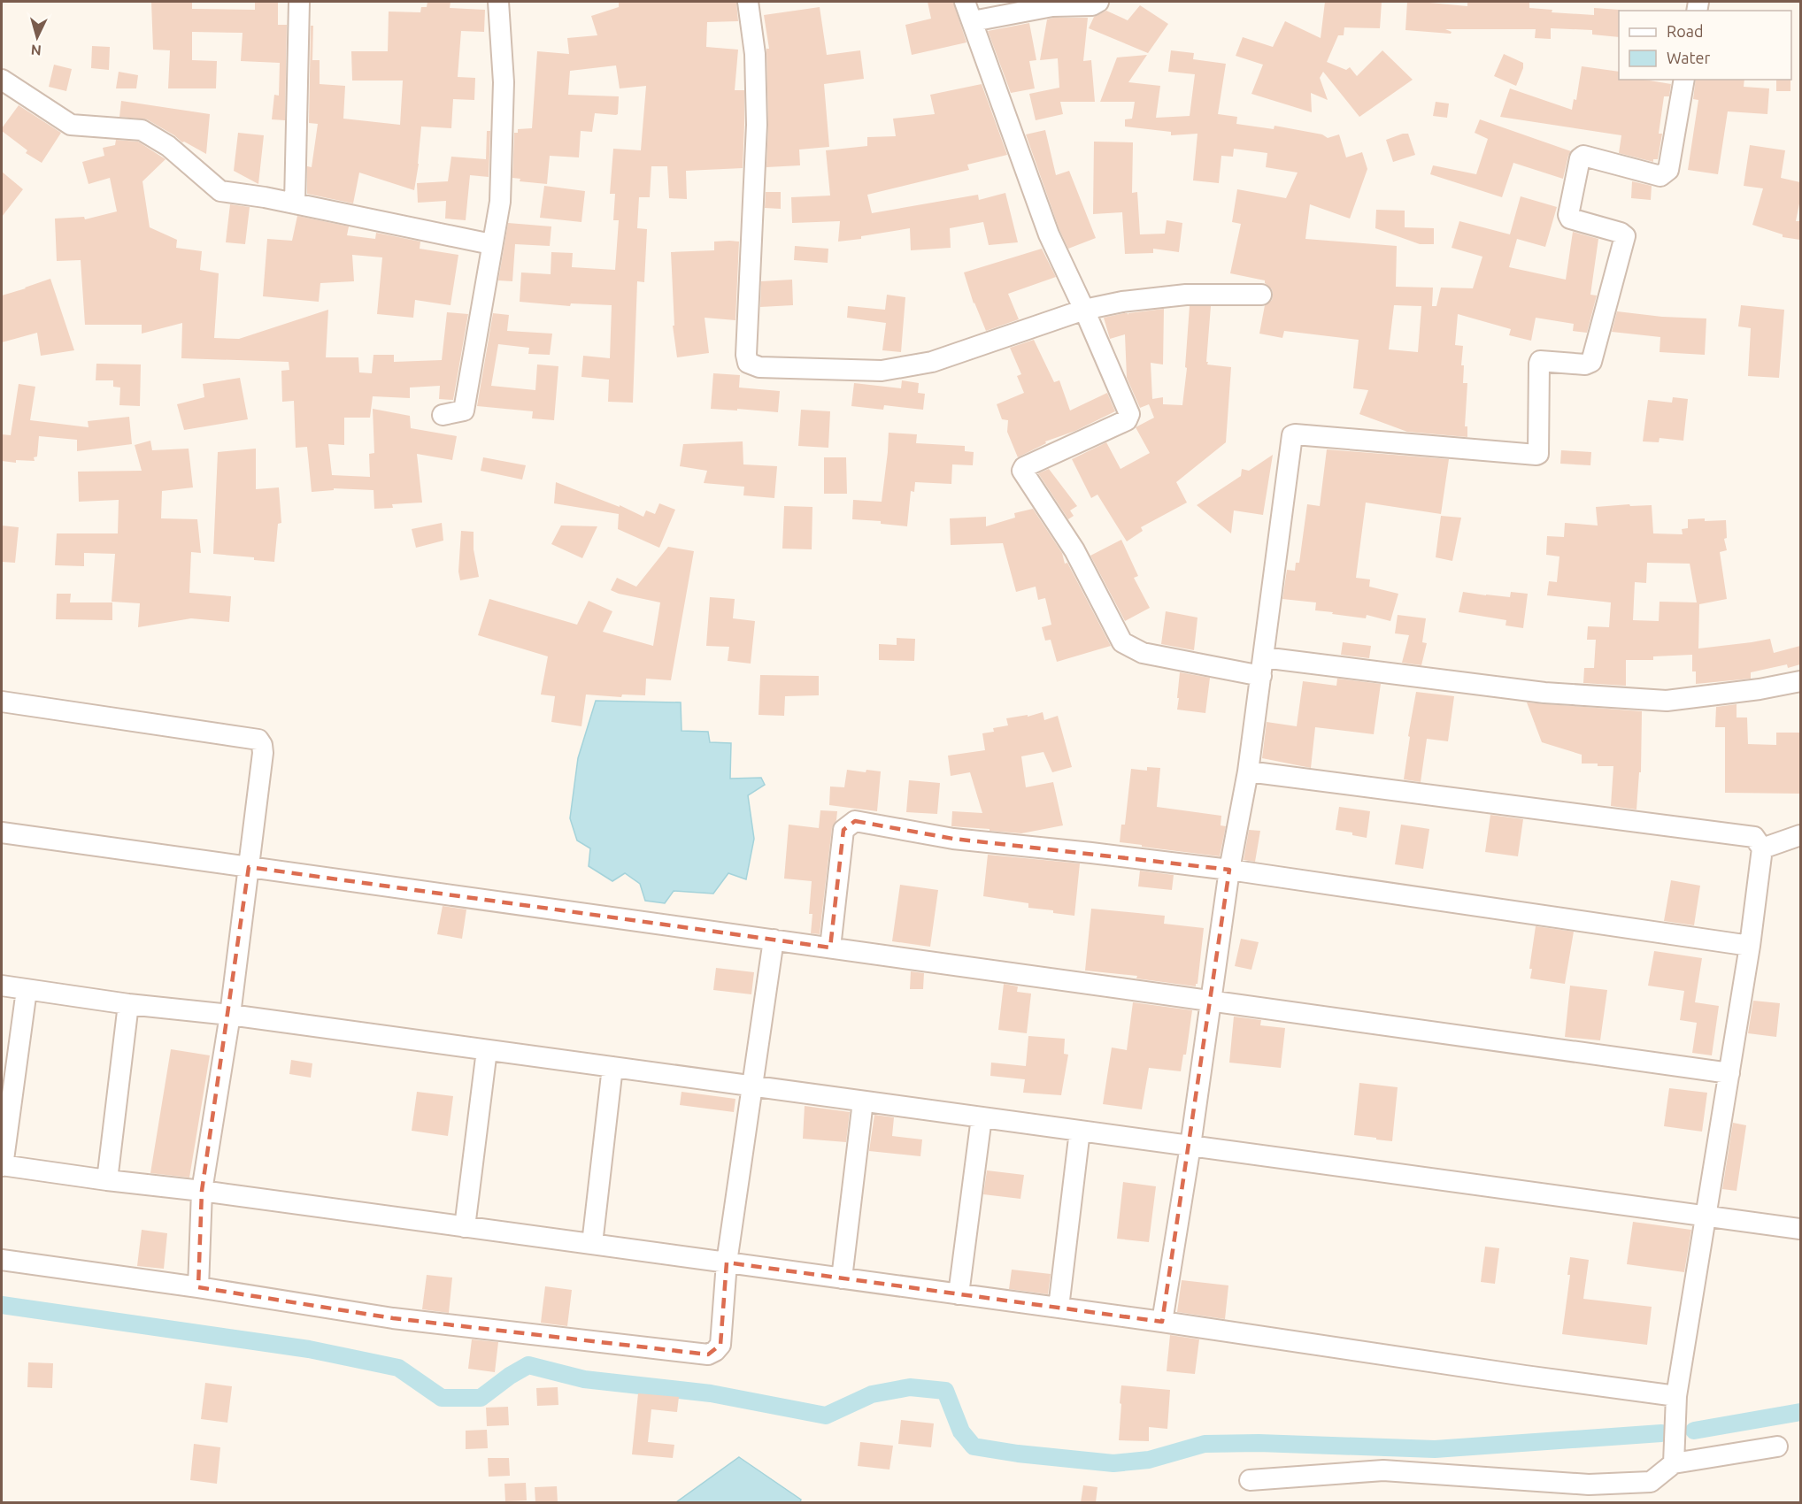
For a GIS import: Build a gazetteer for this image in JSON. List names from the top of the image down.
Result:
{
  "legend": ["Road", "Water"],
  "north": "bottom"
}
